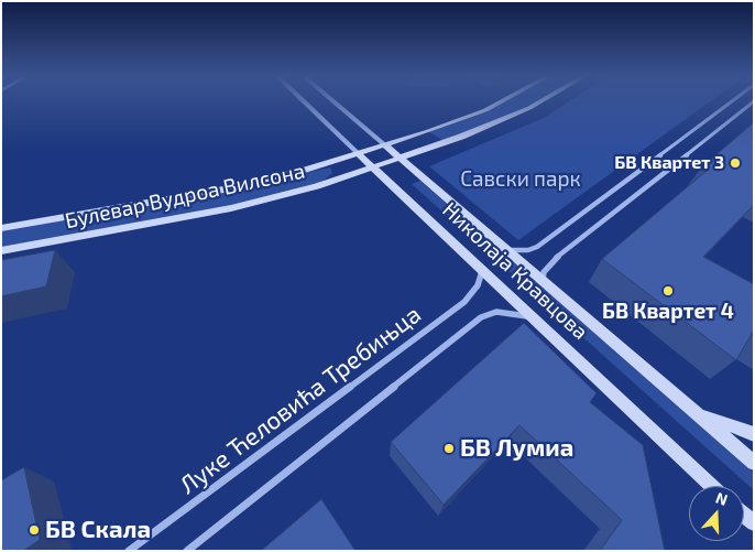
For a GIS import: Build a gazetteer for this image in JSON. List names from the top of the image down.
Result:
{
  "streets": {
    "main road": ["Булевар Вудроа Вилсона", "Николаја Кравцова"],
    "street": ["Луке Ћеловића Требињца"]
  },
  "crossings": [
    ["Булевар Вудроа Вилсона", "Николаја Кравцова"],
    ["Николаја Кравцова", "Луке Ћеловића Требињца"]
  ],
  "parks": ["Савски парк"],
  "places": [
    "БВ Квартет 3",
    "БВ Квартет 4",
    "БВ Лумиа",
    "БВ Скала"
  ],
  "north": "top"
}
